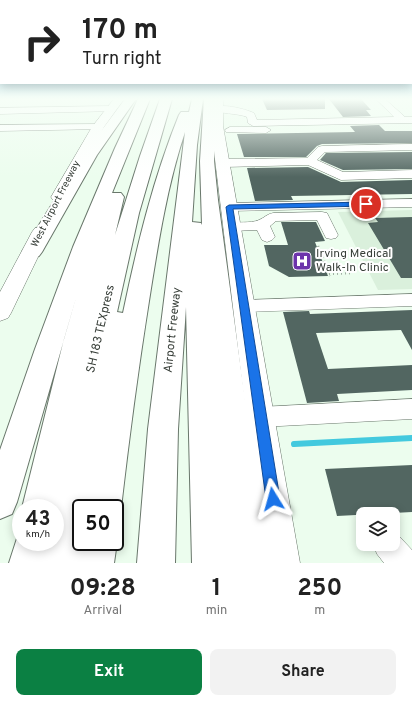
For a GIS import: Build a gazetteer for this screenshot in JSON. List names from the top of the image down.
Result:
{
  "streets": {
    "highway": ["SH 183 TEXpress", "Airport Freeway"],
    "main road": ["West Airport Freeway"]
  },
  "places": {
    "hospital": ["Irving Medical Walk-In Clinic"]
  },
  "page": {
    "turn": ["170 m", "Turn right"],
    "speed": "43 km/h",
    "limit": "50",
    "eta": [
      "09:28",
      "Arrival",
      "1",
      "min",
      "250",
      "m"
    ],
    "buttons": ["Exit", "Share"]
  }
}
